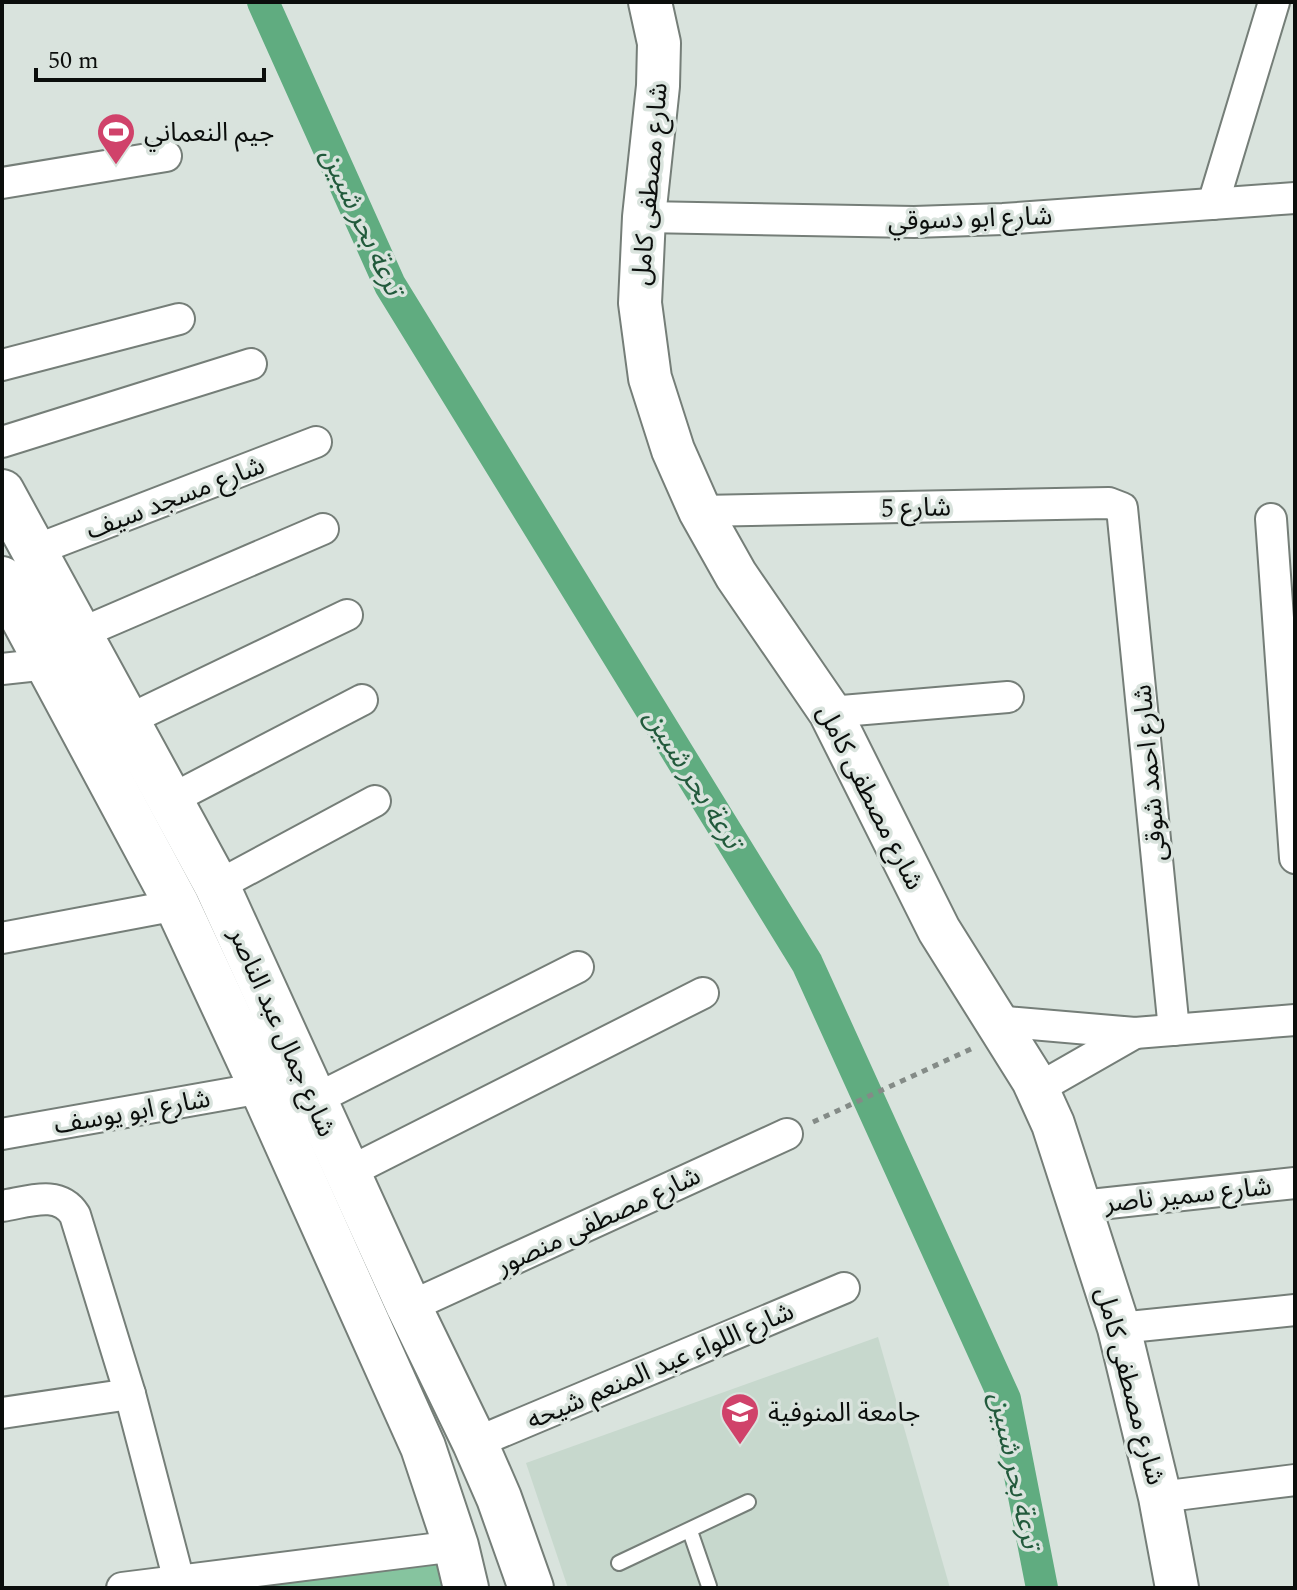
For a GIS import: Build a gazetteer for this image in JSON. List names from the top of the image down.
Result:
{
  "streets": {
    "main road": ["شارع مصطفى كامل", "شارع جمال عبد الناصر"],
    "street": [
      "شارع ابو دسوقي",
      "شارع مسجد سيف",
      "شارع 5",
      "شارع احمد شوقى",
      "شارع ابو يوسف",
      "شارع سمير ناصر",
      "شارع مصطفى منصور",
      "شارع اللواء عبد المنعم شيحه"
    ]
  },
  "crossings": [
    ["شارع مصطفى كامل", "شارع ابو دسوقي"],
    ["شارع مصطفى كامل", "شارع 5"],
    ["شارع مصطفى كامل", "شارع سمير ناصر"],
    ["شارع مسجد سيف", "شارع جمال عبد الناصر"],
    ["شارع 5", "شارع احمد شوقى"],
    ["شارع جمال عبد الناصر", "شارع ابو يوسف"],
    ["شارع جمال عبد الناصر", "شارع مصطفى منصور"],
    ["شارع جمال عبد الناصر", "شارع اللواء عبد المنعم شيحه"]
  ],
  "water": ["ترعة بحر شبين"],
  "places": {
    "sports": ["جيم النعماني"],
    "school or university": ["جامعة المنوفية"]
  },
  "scale_bar": "50 m"
}
